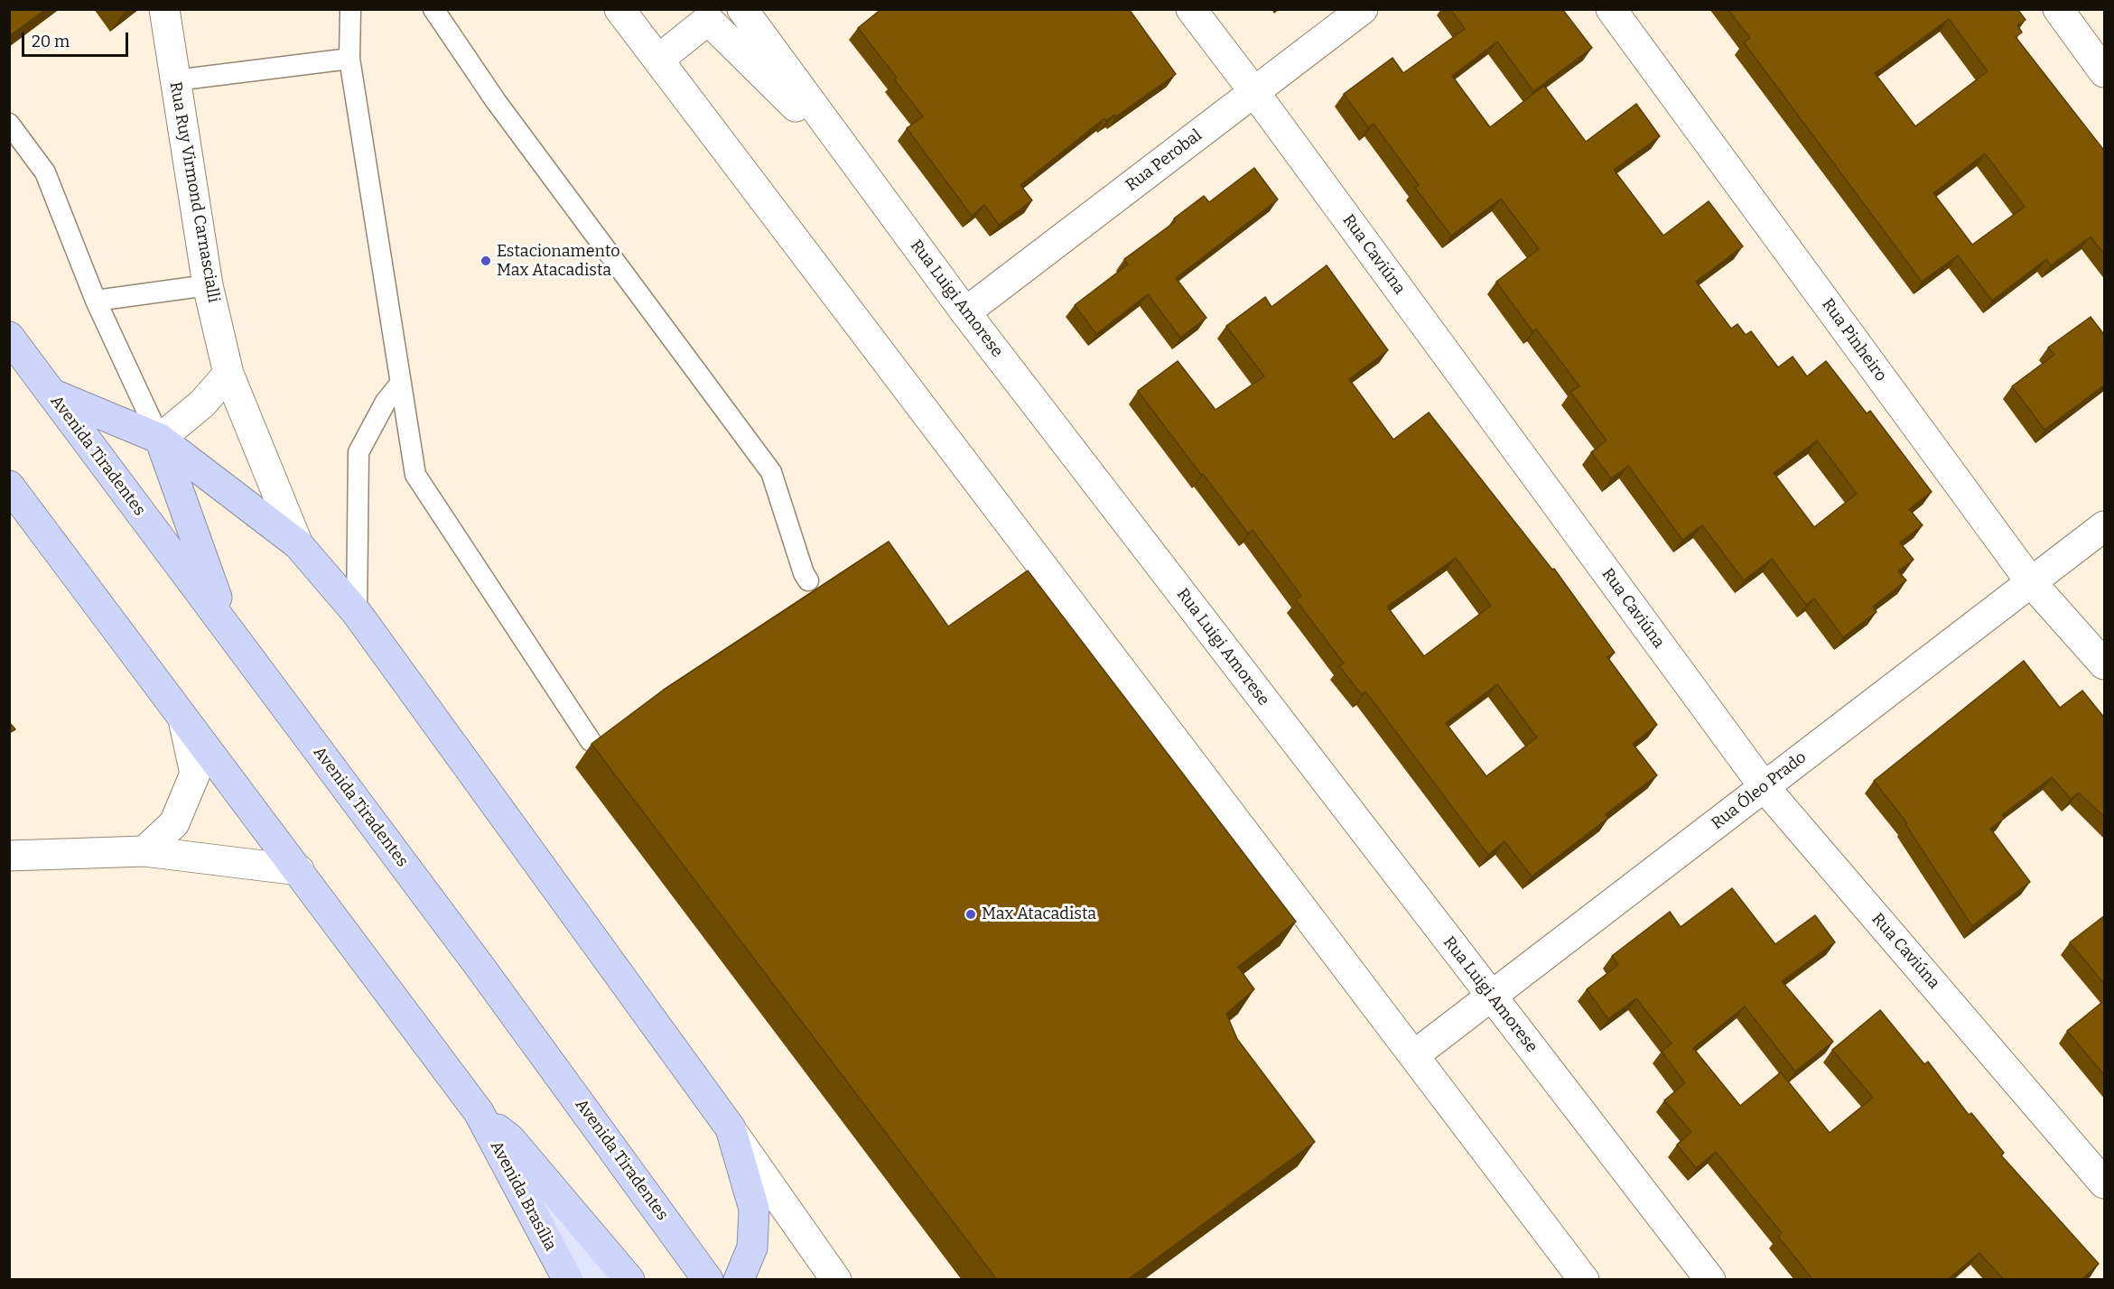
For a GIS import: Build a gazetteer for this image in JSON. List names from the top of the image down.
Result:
{
  "streets": {
    "highway": ["Avenida Tiradentes", "Avenida Brasília"],
    "street": [
      "Rua Perobal",
      "Rua Ruy Virmond Carnascialli",
      "Rua Caviúna",
      "Rua Luigi Amorese",
      "Rua Pinheiro",
      "Rua Óleo Prado"
    ]
  },
  "crossings": [
    ["Rua Perobal", "Rua Caviúna"],
    ["Rua Perobal", "Rua Luigi Amorese"],
    ["Rua Caviúna", "Rua Óleo Prado"],
    ["Rua Luigi Amorese", "Rua Óleo Prado"],
    ["Rua Pinheiro", "Rua Óleo Prado"]
  ],
  "places": ["Estacionamento Max Atacadista", "Max Atacadista"],
  "scale_bar": "20 m"
}
